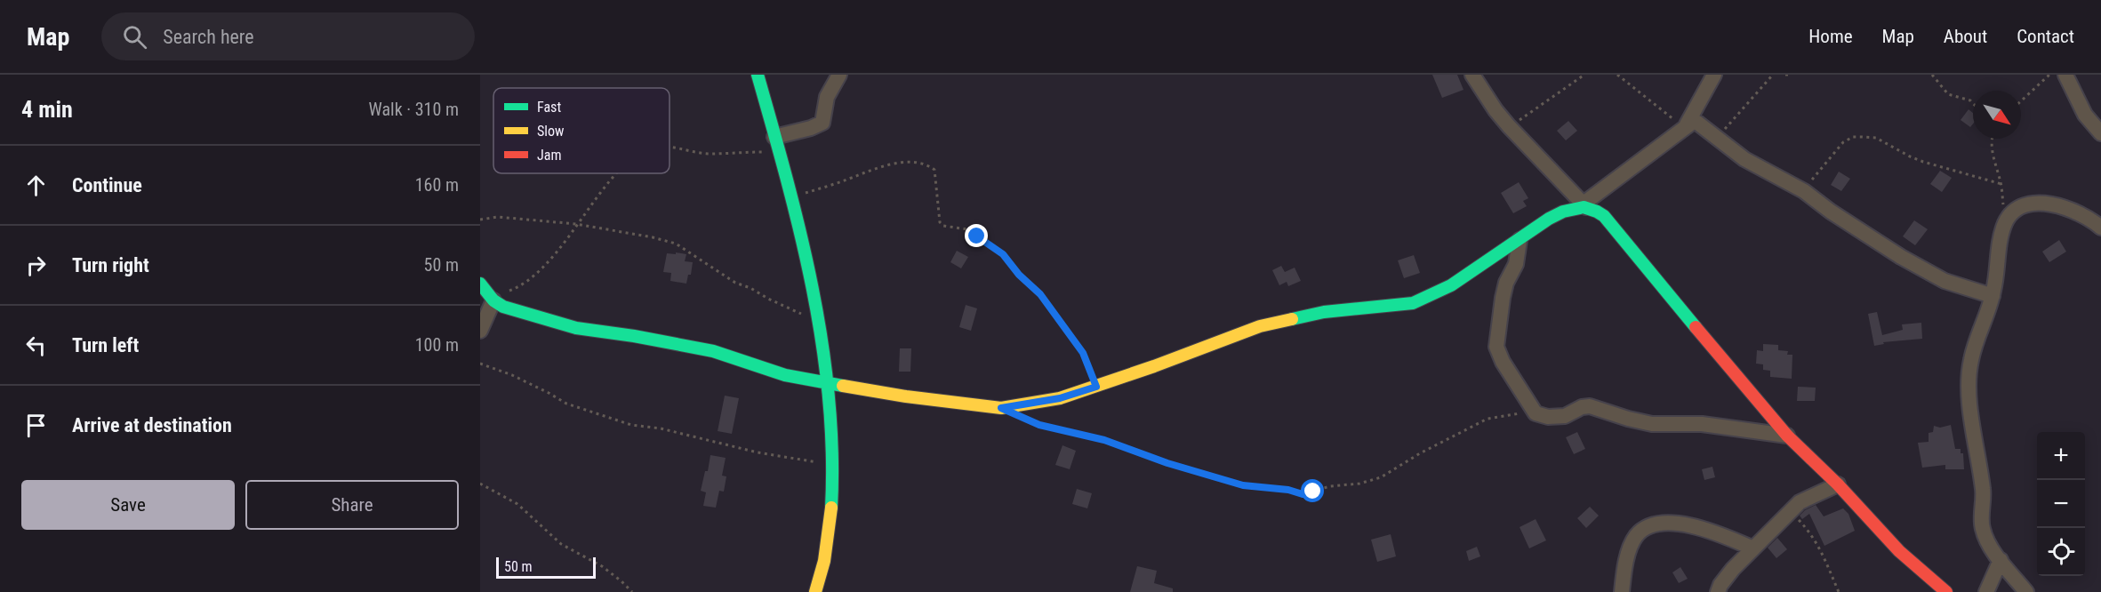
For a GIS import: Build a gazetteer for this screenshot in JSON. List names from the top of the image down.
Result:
{
  "legend": ["Fast", "Slow", "Jam"],
  "scale_bar": "50 m",
  "north": "bottom right",
  "page": {
    "header": "Map",
    "search": "Search here",
    "nav": [
      "Home",
      "Map",
      "About",
      "Contact"
    ],
    "heading": ["4 min", "Walk · 310 m"],
    "list": [
      ["Continue", "160 m"],
      ["Turn right", "50 m"],
      ["Turn left", "100 m"],
      "Arrive at destination"
    ],
    "map_buttons": ["+", "−"],
    "buttons": ["Save", "Share"],
    "scale": "50 m"
  }
}
